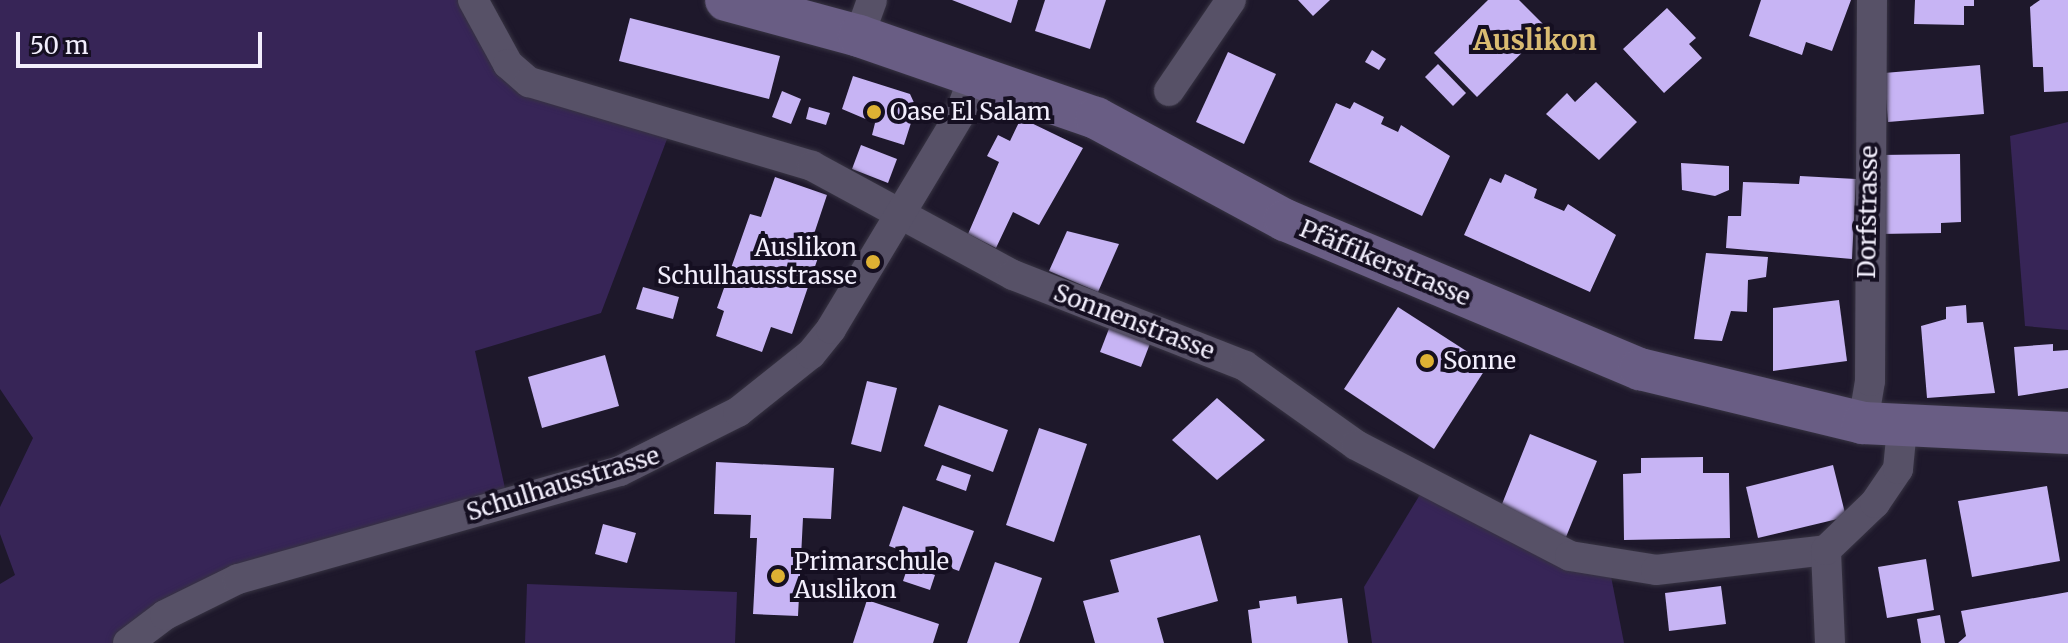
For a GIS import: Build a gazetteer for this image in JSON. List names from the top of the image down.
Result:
{
  "streets": {
    "main road": ["Pfäffikerstrasse"],
    "street": ["Dorfstrasse", "Sonnenstrasse", "Schulhausstrasse"]
  },
  "crossings": [
    ["Dorfstrasse", "Pfäffikerstrasse"],
    ["Dorfstrasse", "Sonnenstrasse"],
    ["Pfäffikerstrasse", "Schulhausstrasse"],
    ["Sonnenstrasse", "Schulhausstrasse"]
  ],
  "districts": ["Auslikon"],
  "places": [
    "Oase El Salam",
    "Auslikon Schulhausstrasse",
    "Sonne",
    "Primarschule Auslikon"
  ],
  "scale_bar": "50 m"
}
